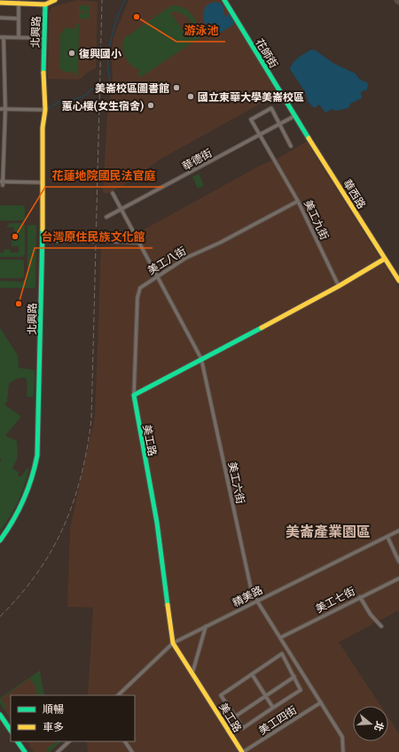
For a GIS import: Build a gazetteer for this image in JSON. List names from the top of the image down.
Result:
{
  "streets": {
    "street": [
      "北興路",
      "花師街",
      "華德街",
      "華西路",
      "美工九街",
      "美工八街",
      "美工路",
      "美工六街",
      "精美路",
      "美工七街",
      "美工四街"
    ]
  },
  "crossings": [
    ["花師街", "華德街"],
    ["花師街", "華西路"],
    ["華德街", "華西路"],
    ["華德街", "美工九街"],
    ["華德街", "美工六街"],
    ["美工九街", "美工八街"],
    ["美工八街", "美工路"],
    ["美工八街", "美工六街"],
    ["美工路", "精美路"],
    ["美工路", "美工四街"],
    ["美工六街", "精美路"],
    ["美工六街", "美工七街"],
    ["美工六街", "美工四街"]
  ],
  "districts": ["美崙產業園區"],
  "places": [
    "游泳池",
    "復興國小",
    "美崙校區圖書館",
    "國立東華大學美崙校區",
    "蕙心樓(女生宿舍)",
    "花蓮地院國民法官庭",
    "台灣原住民族文化館"
  ],
  "legend": ["順暢", "車多"],
  "north": "right"
}
